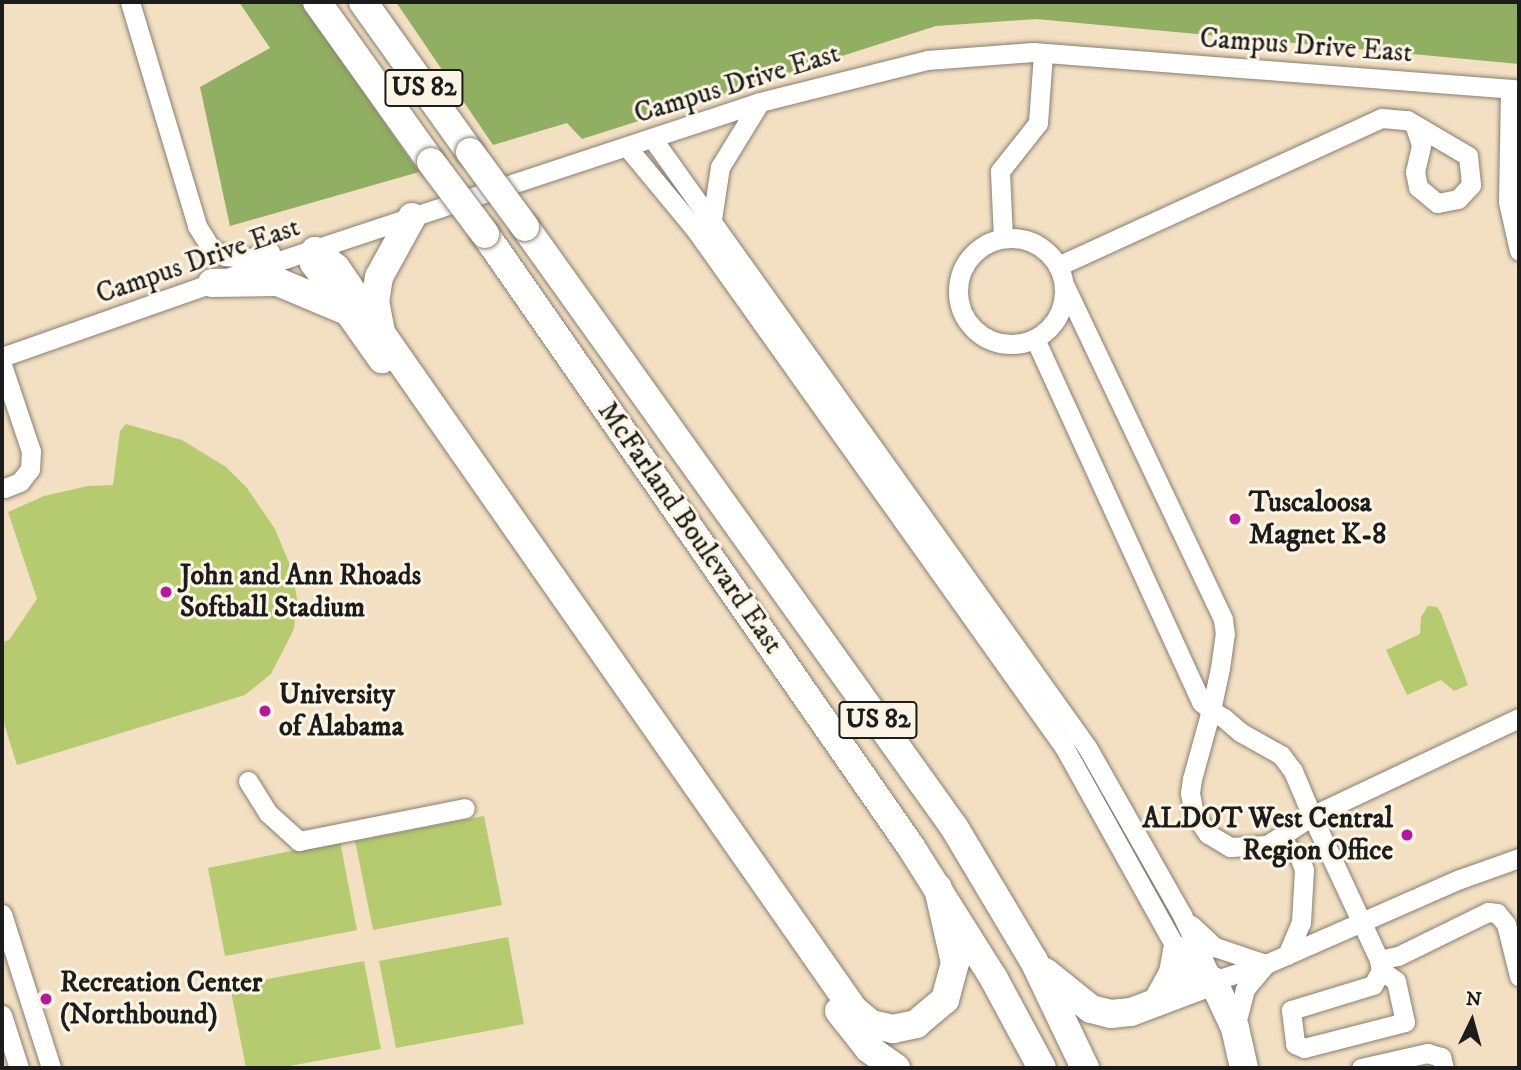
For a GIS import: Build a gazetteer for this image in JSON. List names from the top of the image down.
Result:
{
  "streets": {
    "highway": ["US 82", "McFarland Boulevard East"],
    "street": ["Campus Drive East"]
  },
  "places": [
    "Tuscaloosa Magnet K-8",
    "John and Ann Rhoads Softball Stadium",
    "University of Alabama",
    "ALDOT West Central Region Office",
    "Recreation Center (Northbound)"
  ],
  "north": "top"
}
